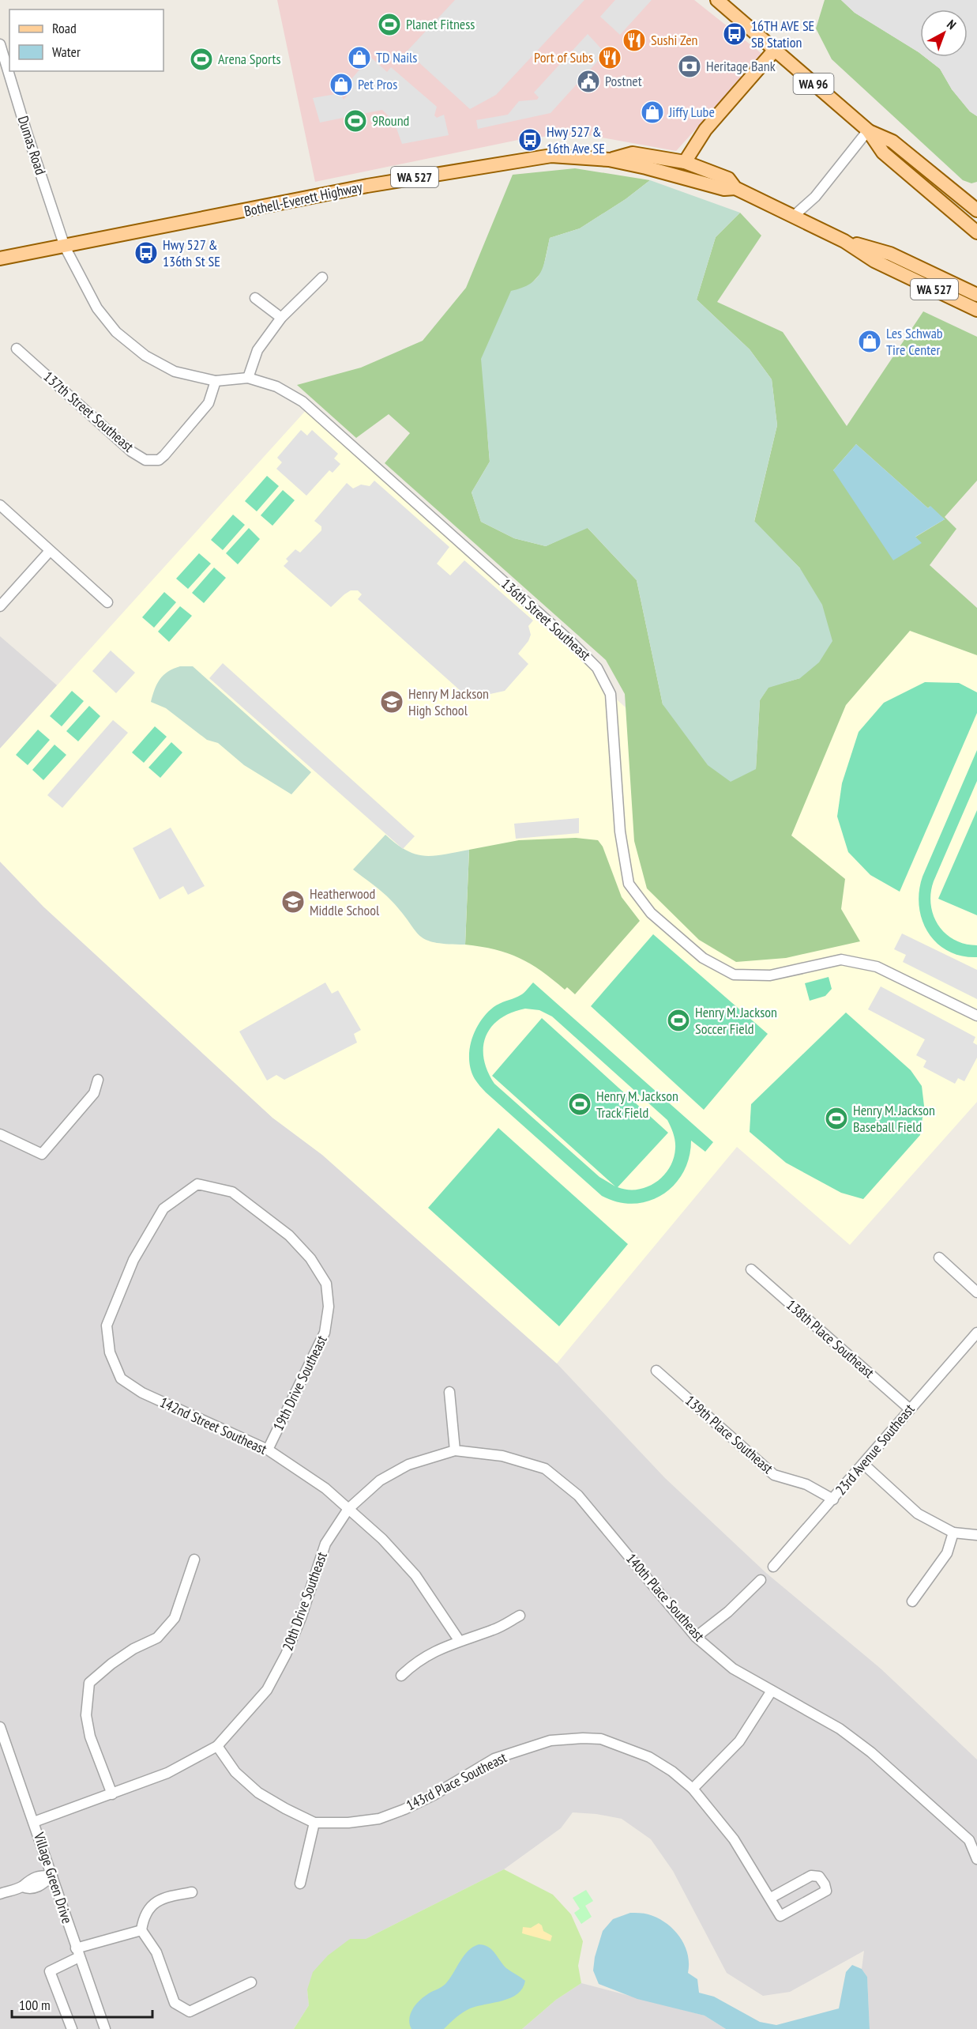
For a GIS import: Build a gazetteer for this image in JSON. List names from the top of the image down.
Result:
{
  "streets": {
    "main road": ["WA 96", "WA 527", "Bothell-Everett Highway"],
    "street": [
      "Dumas Road",
      "137th Street Southeast",
      "136th Street Southeast",
      "138th Place Southeast",
      "19th Drive Southeast",
      "142nd Street Southeast",
      "139th Place Southeast",
      "23rd Avenue Southeast",
      "140th Place Southeast",
      "20th Drive Southeast",
      "143rd Place Southeast",
      "Village Green Drive"
    ]
  },
  "crossings": [
    ["Dumas Road", "Bothell-Everett Highway"],
    ["Dumas Road", "136th Street Southeast"],
    ["Bothell-Everett Highway", "136th Street Southeast"],
    ["137th Street Southeast", "136th Street Southeast"],
    ["138th Place Southeast", "23rd Avenue Southeast"],
    ["19th Drive Southeast", "142nd Street Southeast"],
    ["142nd Street Southeast", "20th Drive Southeast"],
    ["139th Place Southeast", "23rd Avenue Southeast"],
    ["140th Place Southeast", "20th Drive Southeast"],
    ["20th Drive Southeast", "143rd Place Southeast"],
    ["20th Drive Southeast", "Village Green Drive"]
  ],
  "places": {
    "sports": [
      "Planet Fitness",
      "Arena Sports",
      "9Round",
      "Henry M. Jackson Soccer Field",
      "Henry M. Jackson Track Field",
      "Henry M. Jackson Baseball Field"
    ],
    "bus stop": ["16TH AVE SE SB Station", "Hwy 527 & 16th Ave SE", "Hwy 527 & 136th St SE"],
    "restaurant": ["Sushi Zen", "Port of Subs"],
    "shop": [
      "TD Nails",
      "Pet Pros",
      "Jiffy Lube",
      "Les Schwab Tire Center"
    ],
    "bank": ["Heritage Bank"],
    "public building": ["Postnet"],
    "school or university": ["Henry M Jackson High School", "Heatherwood Middle School"]
  },
  "legend": ["Road", "Water"],
  "scale_bar": "100 m",
  "north": "top right"
}
